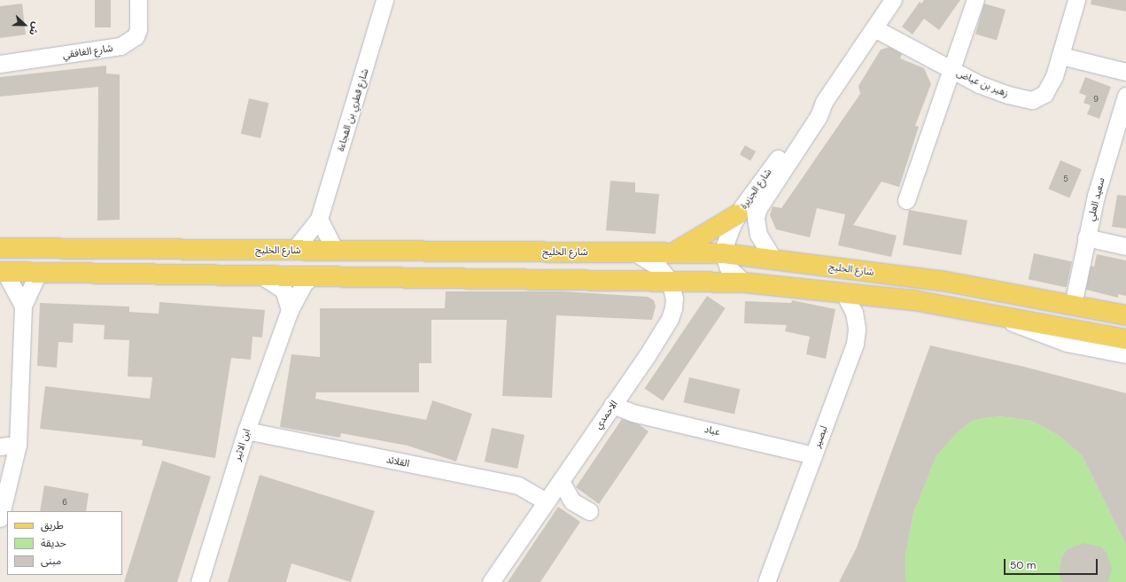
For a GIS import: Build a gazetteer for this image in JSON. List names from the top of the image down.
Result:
{
  "streets": {
    "main road": ["شارع الخليج"],
    "street": [
      "شارع الغافقي",
      "زهير بن عياض",
      "شارع قطري بن الفجاءة",
      "شارع الجزيرة",
      "سعيد العلي",
      "الاحمدي",
      "عباد",
      "لبصير",
      "ابن الاثير",
      "القلائد"
    ]
  },
  "crossings": [
    ["زهير بن عياض", "شارع الجزيرة"],
    ["شارع قطري بن الفجاءة", "شارع الخليج"],
    ["شارع الجزيرة", "شارع الخليج"],
    ["سعيد العلي", "شارع الخليج"],
    ["شارع الخليج", "الاحمدي"],
    ["الاحمدي", "عباد"],
    ["الاحمدي", "القلائد"],
    ["عباد", "لبصير"],
    ["ابن الاثير", "القلائد"]
  ],
  "house_numbers": ["9", "5", "6"],
  "legend": ["طريق", "حديقة", "مبنى"],
  "scale_bar": "50 m",
  "north": "right"
}
